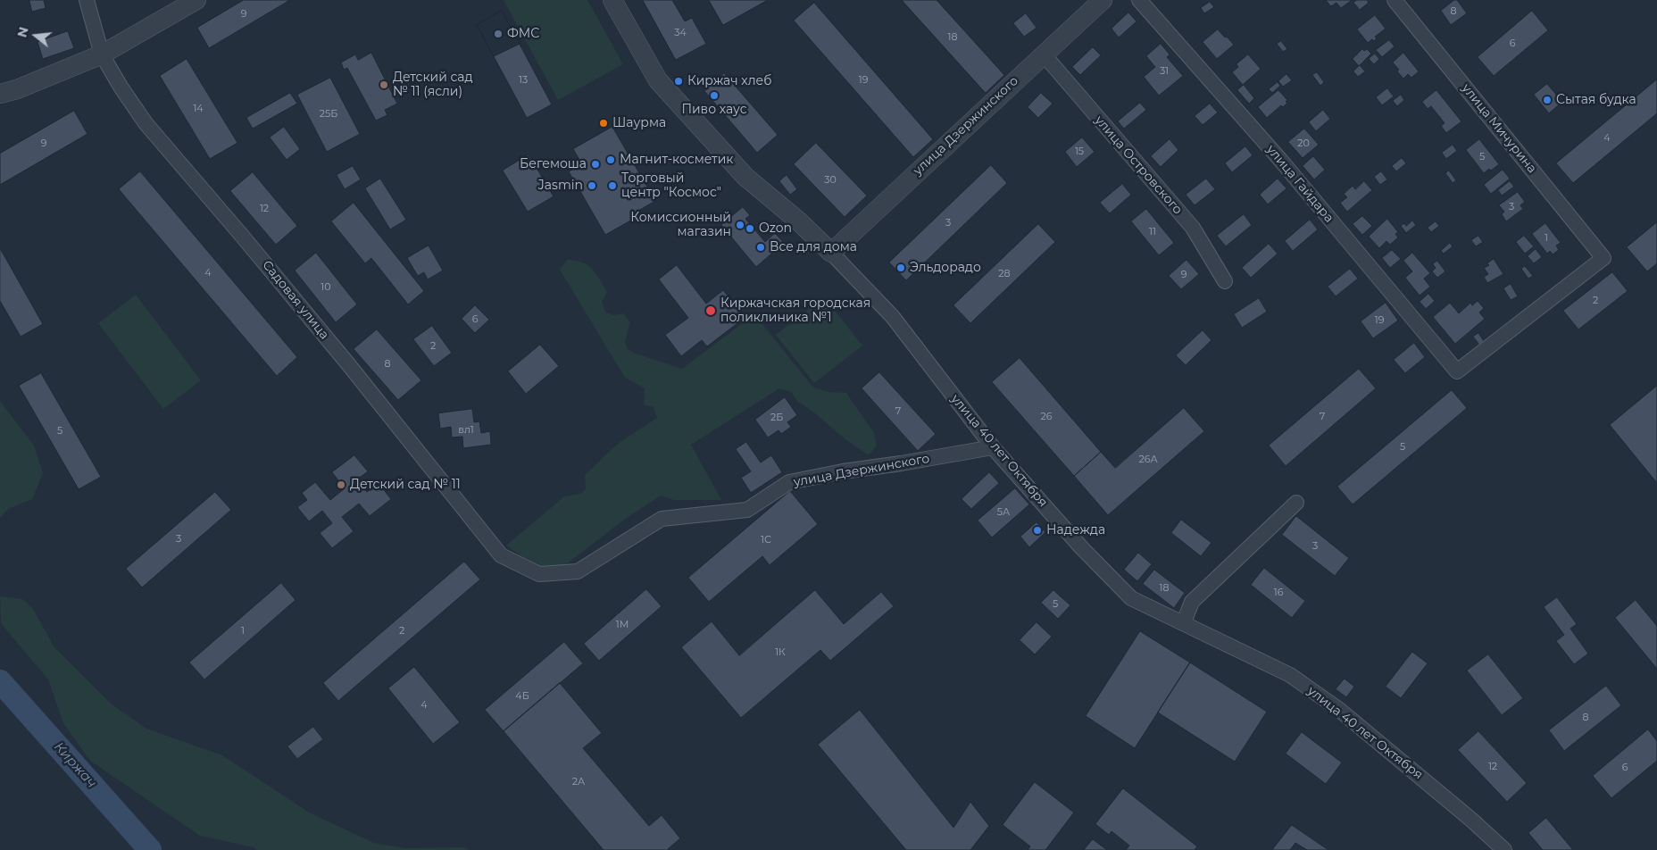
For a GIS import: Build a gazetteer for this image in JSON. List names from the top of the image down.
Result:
{
  "streets": {
    "street": [
      "улица Дзержинского",
      "улица Мичурина",
      "улица Островского",
      "улица Гайдара",
      "Садовая улица",
      "улица 40 лет Октября"
    ]
  },
  "crossings": [
    ["улица Дзержинского", "улица Островского"],
    ["улица Дзержинского", "Садовая улица"],
    ["улица Дзержинского", "улица 40 лет Октября"],
    ["улица Мичурина", "улица Гайдара"]
  ],
  "water": ["Киржач"],
  "places": [
    "ФМС",
    "Киржач хлеб",
    "Детский сад № 11 (ясли)",
    "Пиво хаус",
    "Сытая будка",
    "Шаурма",
    "Магнит-косметик",
    "Бегемоша",
    "Jasmin",
    "Торговый центр \"Космос\"",
    "Комиссионный магазин",
    "Ozon",
    "Все для дома",
    "Эльдорадо",
    "Киржачская городская поликлиника №1",
    "Детский сад № 11",
    "Надежда"
  ],
  "house_numbers": [
    "8",
    "9",
    "34",
    "18",
    "6",
    "31",
    "13",
    "19",
    "14",
    "25Б",
    "4",
    "9",
    "20",
    "15",
    "5",
    "30",
    "3",
    "12",
    "3",
    "11",
    "1",
    "4",
    "28",
    "9",
    "10",
    "2",
    "6",
    "19",
    "2",
    "8",
    "7",
    "26",
    "7",
    "2Б",
    "вл1",
    "5",
    "5",
    "26А",
    "5А",
    "3",
    "1С",
    "3",
    "18",
    "16",
    "5",
    "1М",
    "1",
    "2",
    "1К",
    "4Б",
    "4",
    "8",
    "12",
    "6",
    "2А"
  ],
  "north": "left"
}
